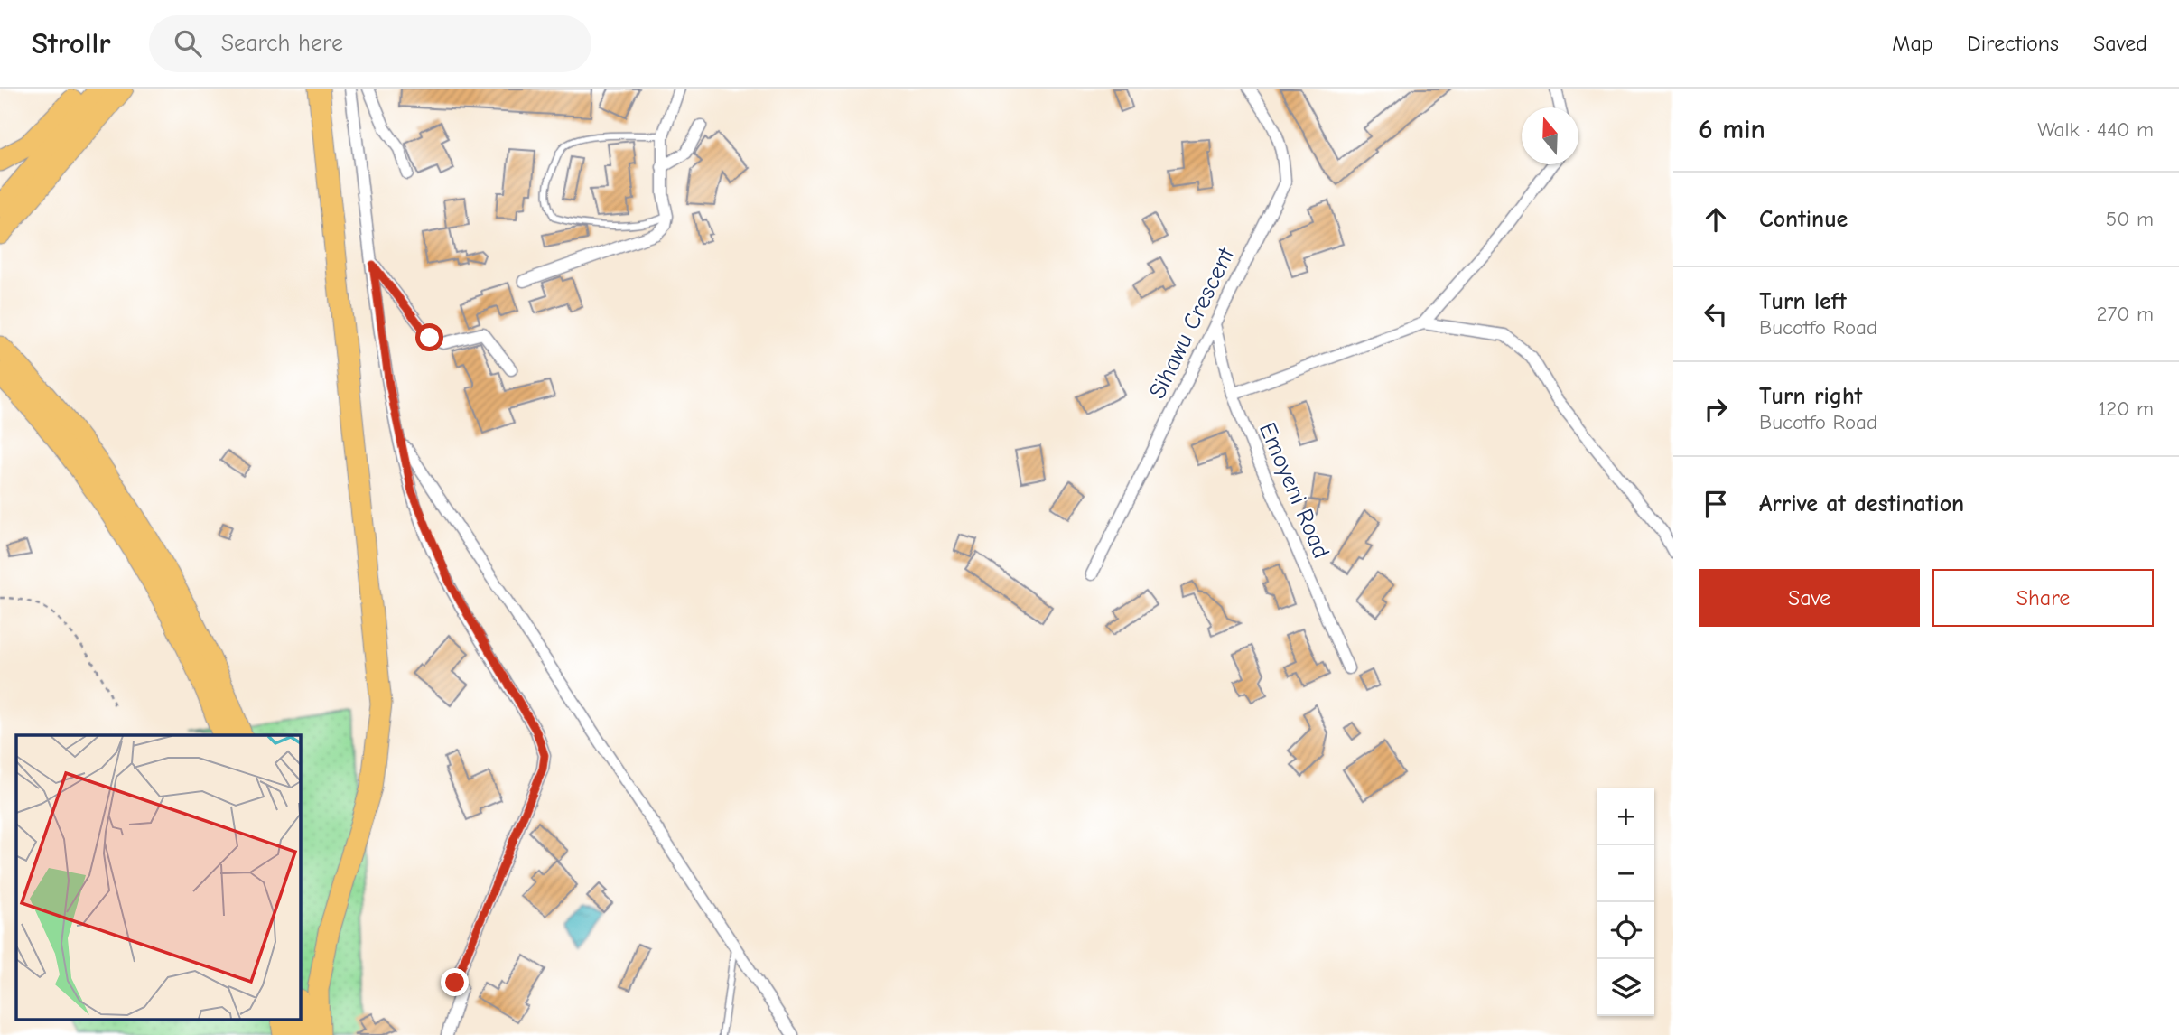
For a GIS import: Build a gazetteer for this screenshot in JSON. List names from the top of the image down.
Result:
{
  "streets": {
    "street": ["Sihawu Crescent", "Emoyeni Road"]
  },
  "crossings": [
    ["Sihawu Crescent", "Emoyeni Road"]
  ],
  "north": "top",
  "page": {
    "header": "Strollr",
    "search": "Search here",
    "nav": ["Map", "Directions", "Saved"],
    "heading": ["6 min", "Walk · 440 m"],
    "list": [
      ["Continue", "50 m"],
      ["Turn left", "Bucotfo Road", "270 m"],
      ["Turn right", "Bucotfo Road", "120 m"],
      "Arrive at destination"
    ],
    "buttons": ["Save", "Share"],
    "map_buttons": ["+", "−"]
  }
}
